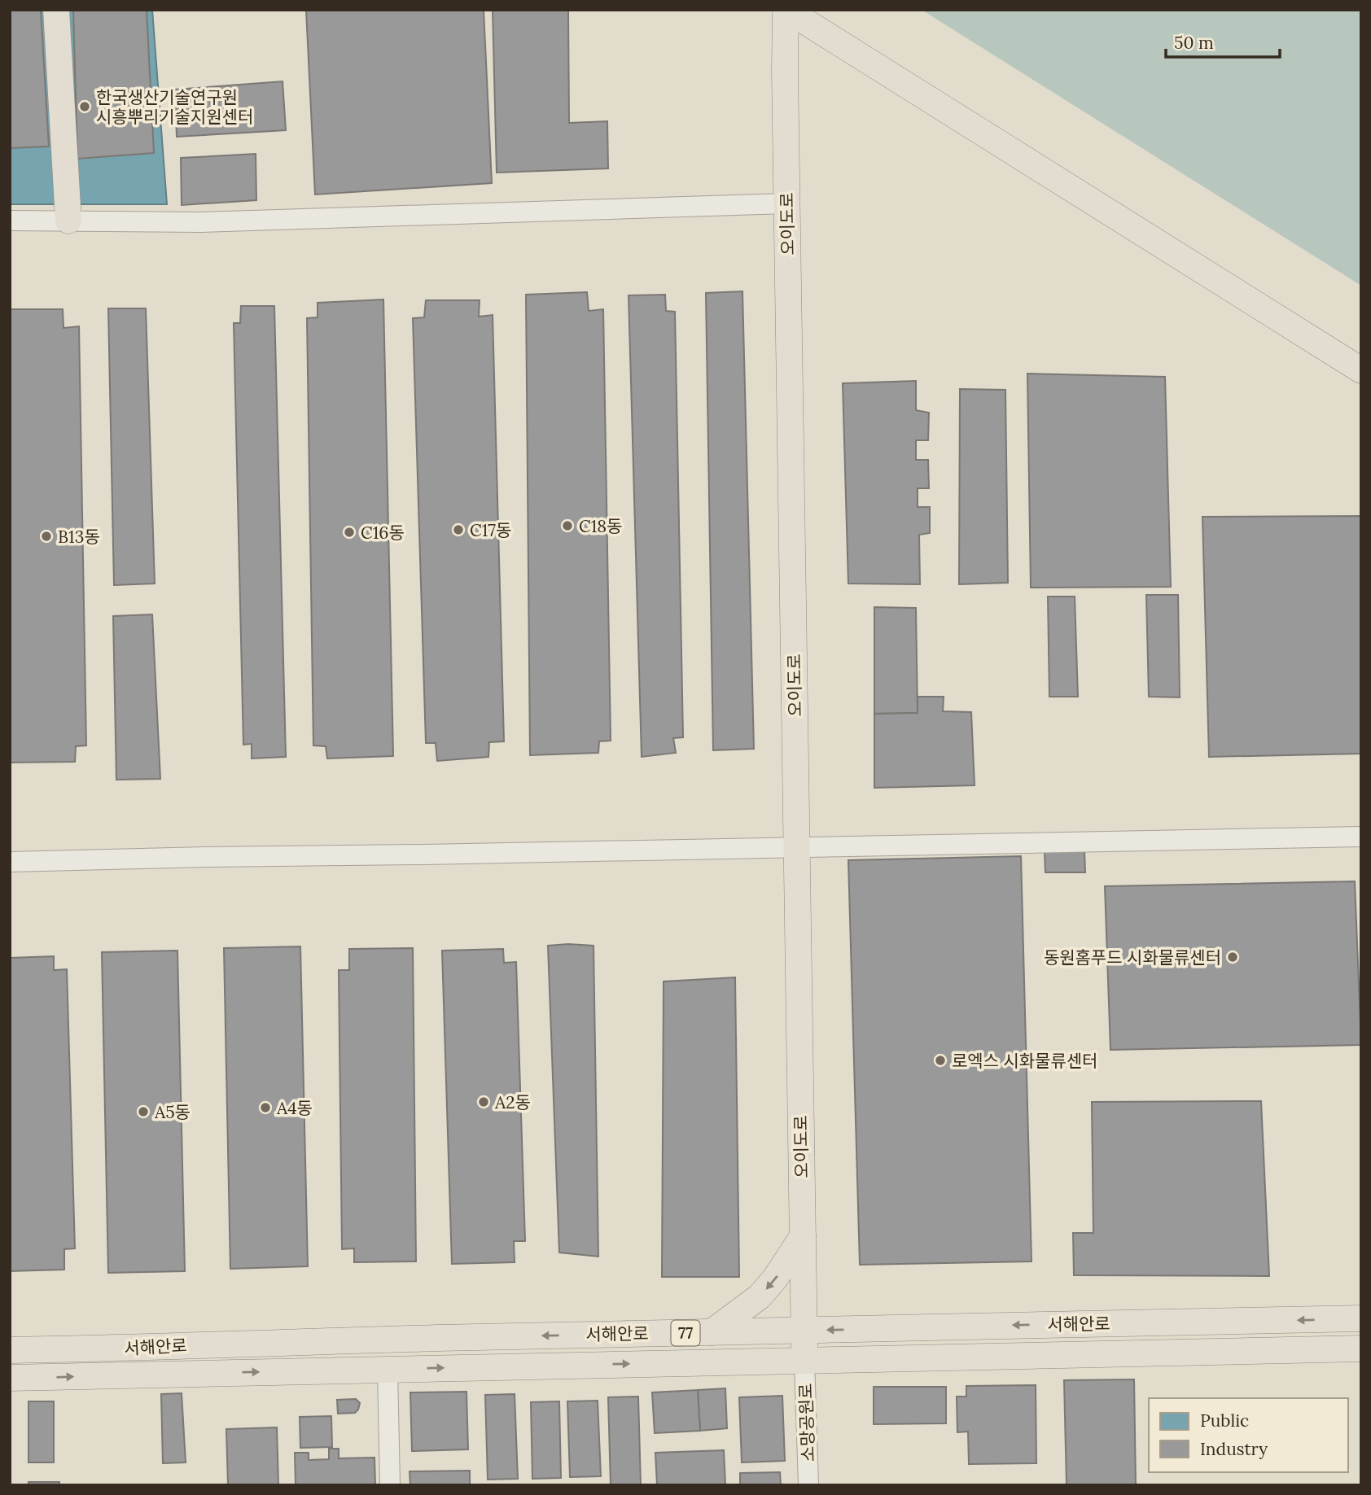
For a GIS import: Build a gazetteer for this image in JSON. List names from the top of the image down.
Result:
{
  "streets": {
    "main road": ["오이도로", "서해안로", "77"],
    "street": ["소망공원로"]
  },
  "crossings": [
    ["오이도로", "서해안로"],
    ["오이도로", "소망공원로"],
    ["서해안로", "소망공원로"]
  ],
  "places": [
    "한국생산기술연구원 시흥뿌리기술지원센터",
    "C18동",
    "C17동",
    "C16동",
    "B13동",
    "동원홈푸드 시화물류센터",
    "로엑스 시화물류센터",
    "A2동",
    "A4동",
    "A5동"
  ],
  "legend": ["Public", "Industry"],
  "scale_bar": "50 m"
}
